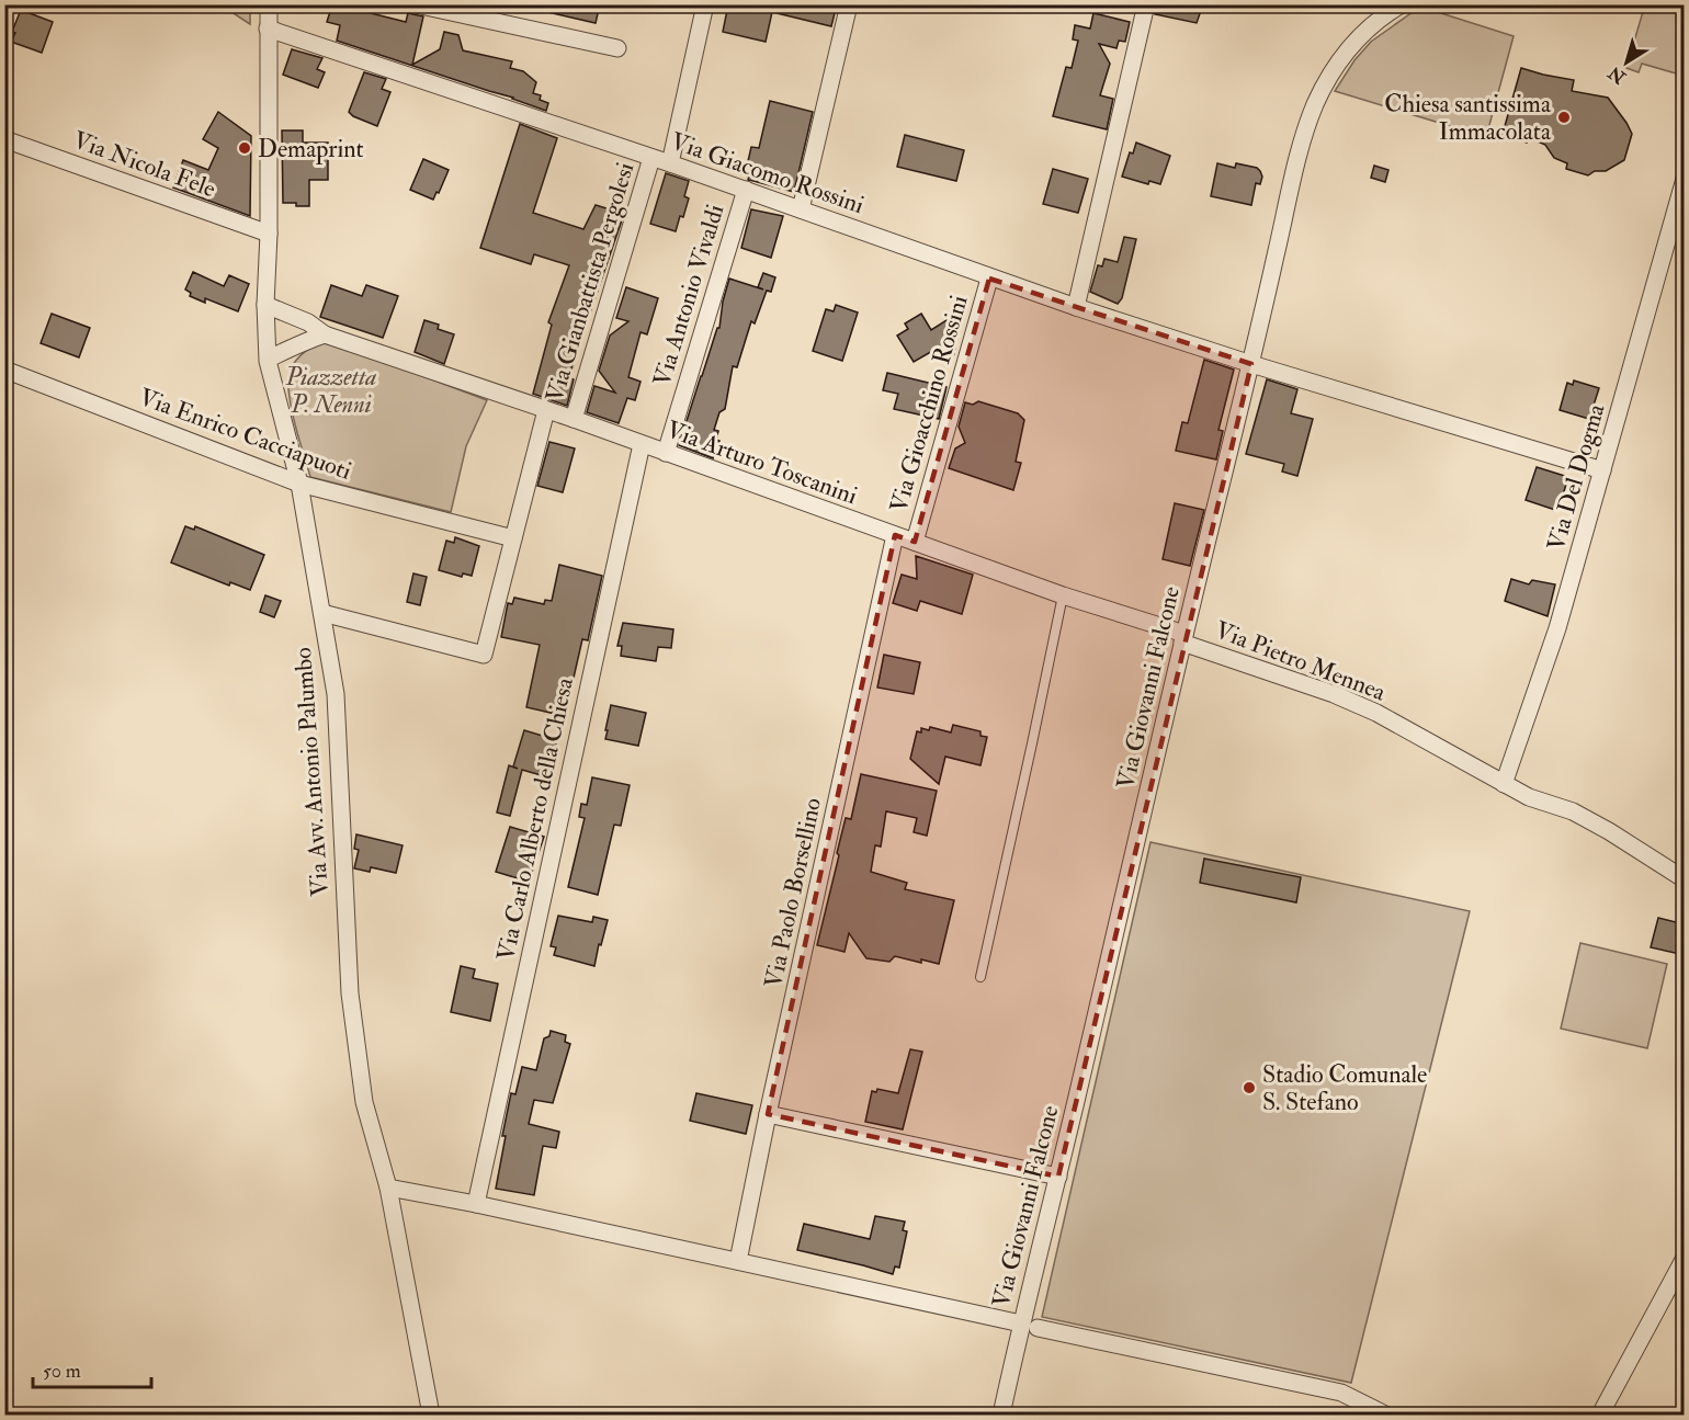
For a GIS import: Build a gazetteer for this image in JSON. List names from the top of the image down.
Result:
{
  "streets": {
    "street": [
      "Via Nicola Fele",
      "Via Giacomo Rossini",
      "Via Gianbattista Pergolesi",
      "Via Antonio Vivaldi",
      "Via Gioacchino Rossini",
      "Via Enrico Cacciapuoti",
      "Via Arturo Toscanini",
      "Via Del Dogma",
      "Via Pietro Mennea",
      "Via Giovanni Falcone",
      "Via Avv. Antonio Palumbo",
      "Via Carlo Alberto della Chiesa",
      "Via Paolo Borsellino"
    ]
  },
  "crossings": [
    ["Via Nicola Fele", "Via Avv. Antonio Palumbo"],
    ["Via Giacomo Rossini", "Via Gianbattista Pergolesi"],
    ["Via Giacomo Rossini", "Via Antonio Vivaldi"],
    ["Via Giacomo Rossini", "Via Gioacchino Rossini"],
    ["Via Giacomo Rossini", "Via Del Dogma"],
    ["Via Giacomo Rossini", "Via Giovanni Falcone"],
    ["Via Giacomo Rossini", "Via Avv. Antonio Palumbo"],
    ["Via Gianbattista Pergolesi", "Via Arturo Toscanini"],
    ["Via Antonio Vivaldi", "Via Arturo Toscanini"],
    ["Via Gioacchino Rossini", "Via Arturo Toscanini"],
    ["Via Enrico Cacciapuoti", "Via Avv. Antonio Palumbo"],
    ["Via Arturo Toscanini", "Via Pietro Mennea"],
    ["Via Arturo Toscanini", "Via Giovanni Falcone"],
    ["Via Arturo Toscanini", "Via Avv. Antonio Palumbo"],
    ["Via Arturo Toscanini", "Via Carlo Alberto della Chiesa"],
    ["Via Arturo Toscanini", "Via Paolo Borsellino"],
    ["Via Del Dogma", "Via Pietro Mennea"],
    ["Via Pietro Mennea", "Via Giovanni Falcone"]
  ],
  "parks": ["Piazzetta P. Nenni"],
  "places": ["Chiesa santissima Immacolata", "Demaprint", "Stadio Comunale S. Stefano"],
  "scale_bar": "50 m",
  "north": "bottom left"
}
